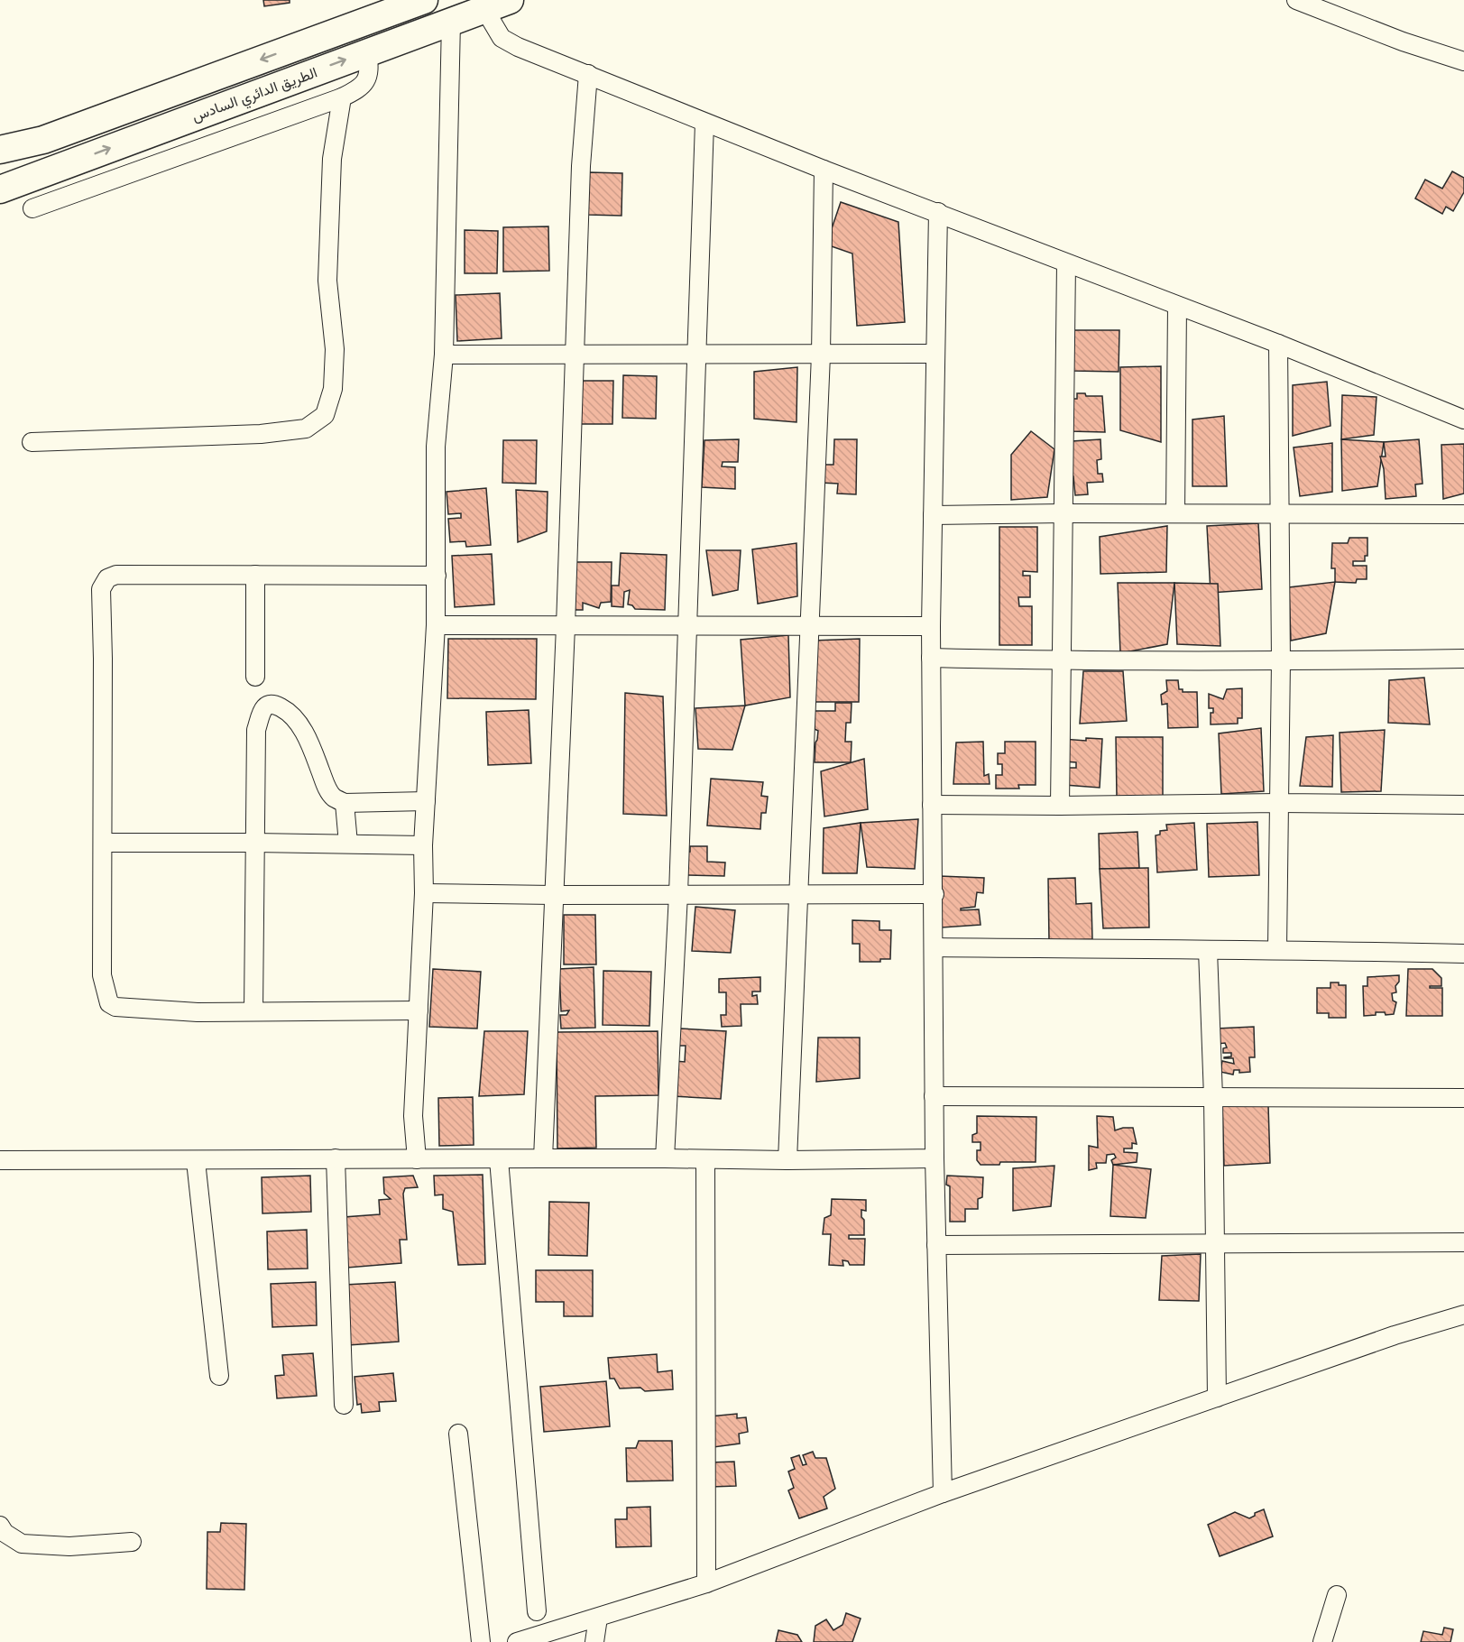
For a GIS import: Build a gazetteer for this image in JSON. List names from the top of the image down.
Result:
{
  "streets": {
    "highway": ["الطريق الدائري السادس"]
  }
}
